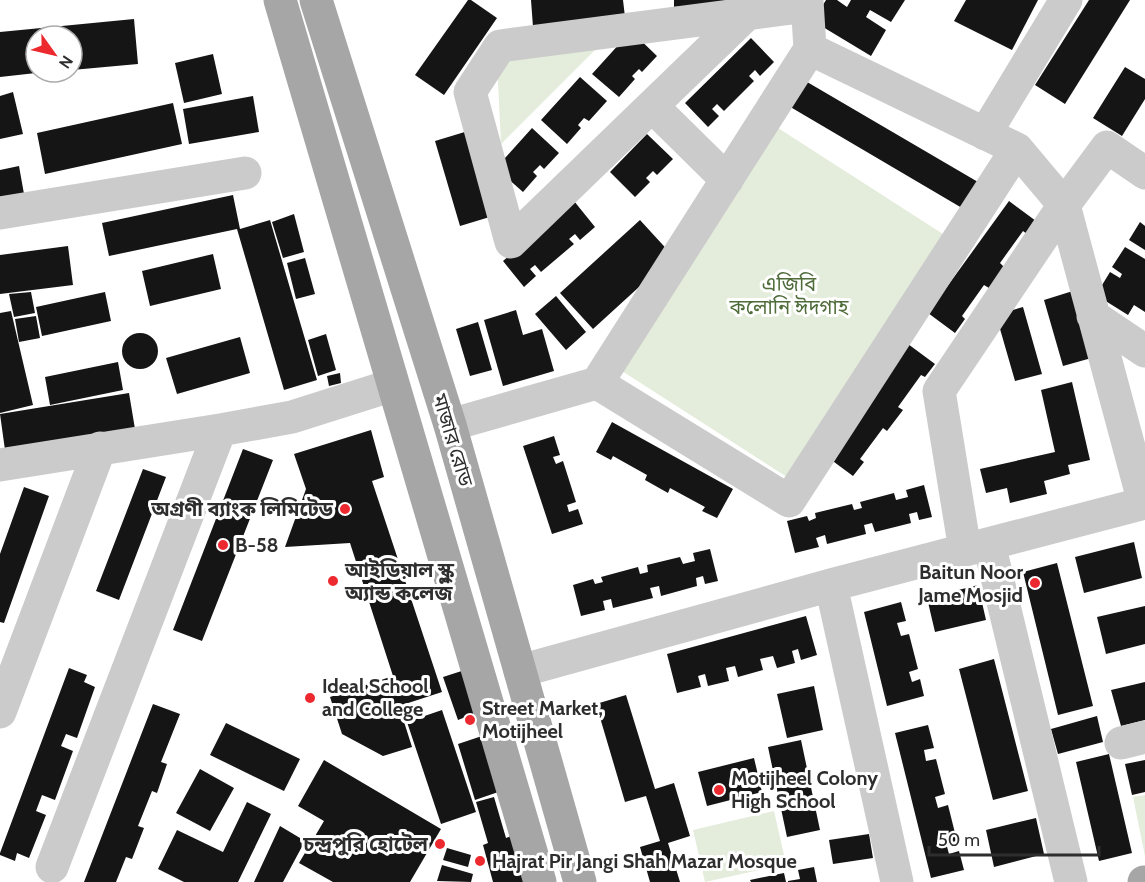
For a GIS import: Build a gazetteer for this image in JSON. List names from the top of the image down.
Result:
{
  "streets": {
    "main road": ["মাজার রোড"]
  },
  "parks": ["এজিবি কলোনি ঈদগাহ"],
  "places": [
    "অগ্রণী ব্যাংক লিমিটেড",
    "B-58",
    "আইডিয়াল স্কুল অ্যান্ড কলেজ",
    "Baitun Noor Jame Mosjid",
    "Ideal School and College",
    "Street Market, Motijheel",
    "Motijheel Colony High School",
    "চন্দ্রপুরি হোটেল",
    "Hajrat Pir Jangi Shah Mazar Mosque"
  ],
  "scale_bar": "50 m",
  "north": "bottom right"
}
